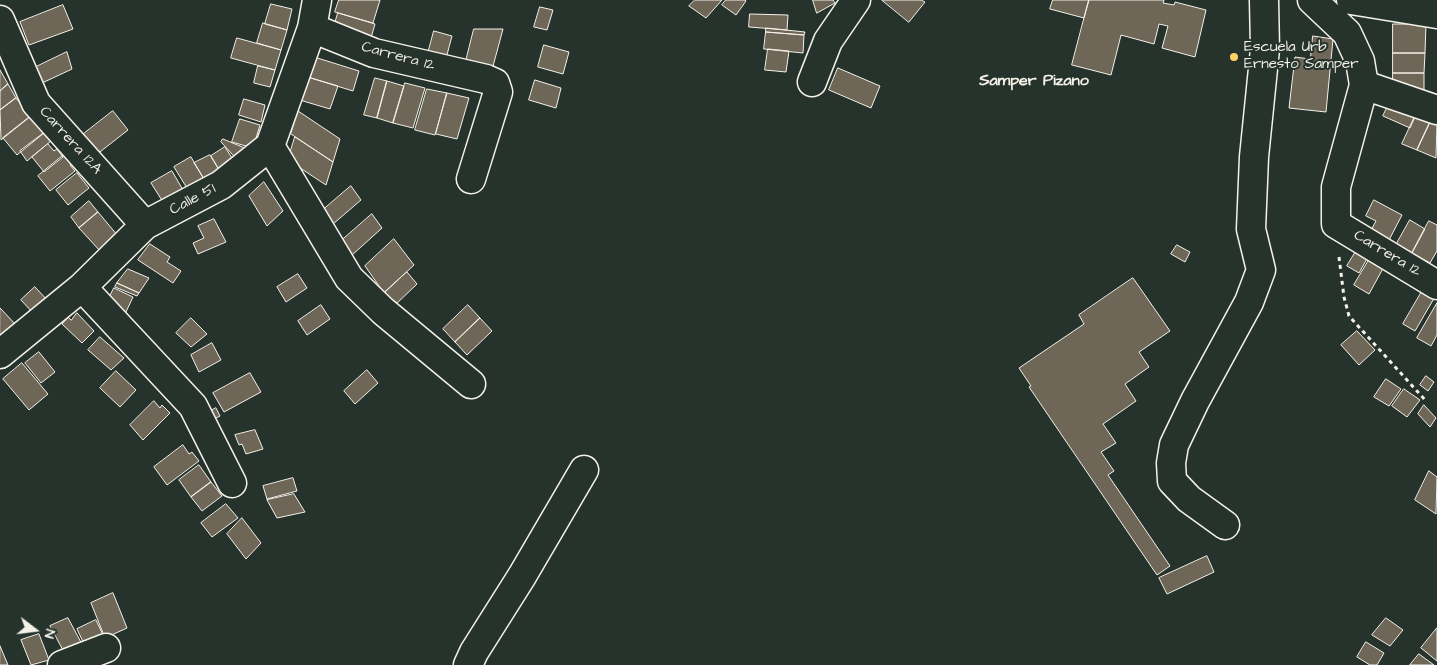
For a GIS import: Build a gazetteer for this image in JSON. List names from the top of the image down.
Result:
{
  "streets": {
    "street": ["Carrera 12", "Carrera 12A", "Calle 51"]
  },
  "crossings": [
    ["Carrera 12A", "Calle 51"]
  ],
  "districts": ["Samper Pizano"],
  "places": ["Escuela Urb Ernesto Samper"],
  "north": "right"
}
